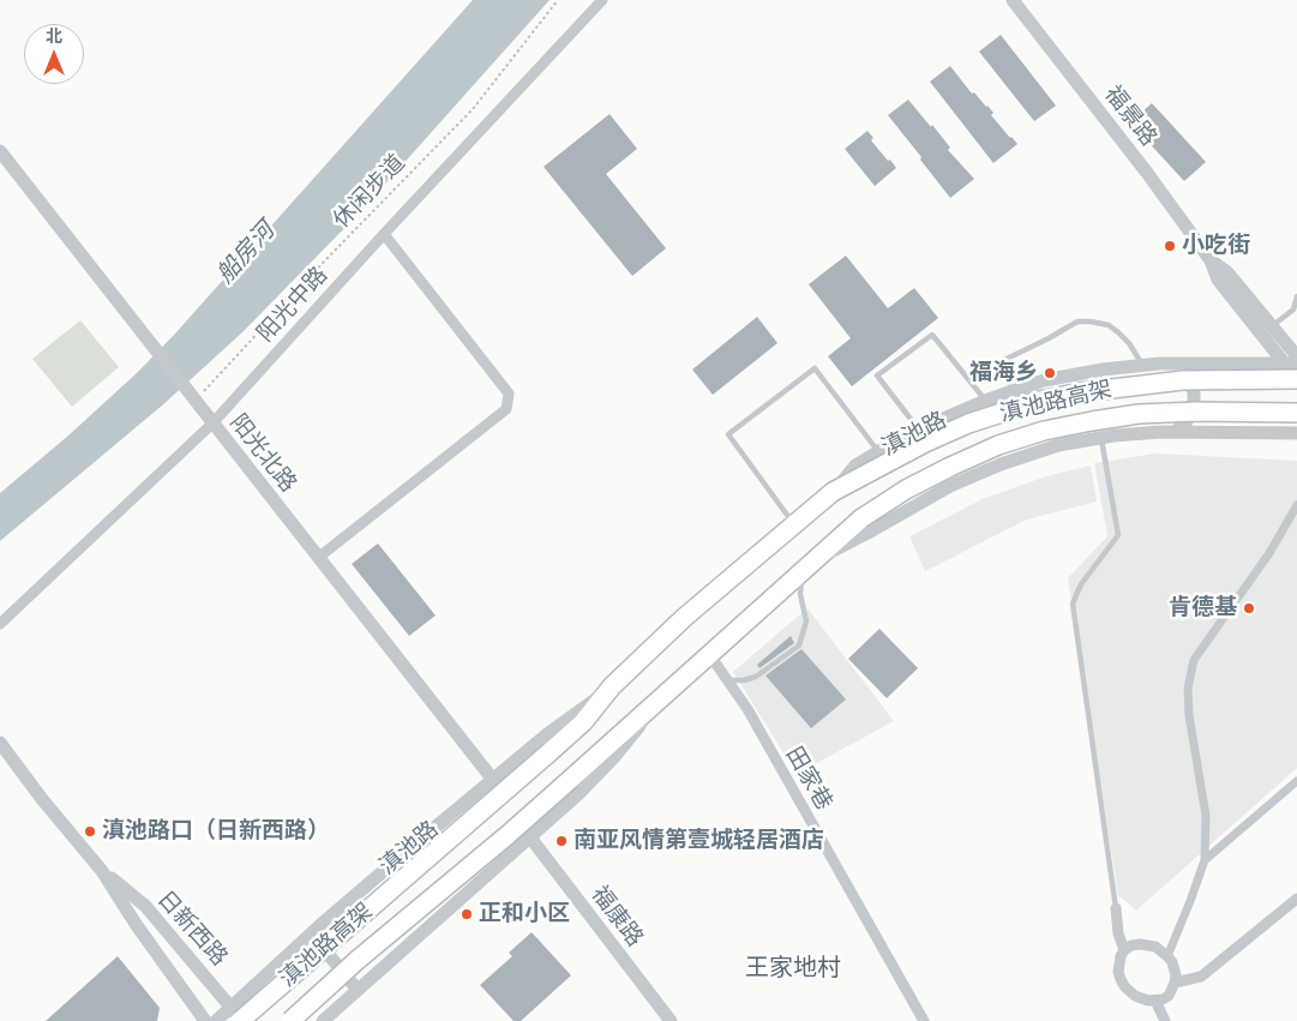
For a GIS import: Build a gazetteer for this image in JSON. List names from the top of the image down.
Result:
{
  "streets": {
    "main road": ["滇池路高架", "滇池路"],
    "street": [
      "福景路",
      "阳光中路",
      "阳光北路",
      "田家巷",
      "福康路",
      "日新西路"
    ],
    "path": ["休闲步道"]
  },
  "crossings": [
    ["福景路", "滇池路"],
    ["休闲步道", "阳光北路"],
    ["阳光中路", "阳光北路"],
    ["滇池路高架", "滇池路"],
    ["滇池路高架", "日新西路"],
    ["滇池路", "阳光北路"],
    ["滇池路", "日新西路"]
  ],
  "districts": ["王家地村"],
  "water": ["船房河"],
  "places": [
    "小吃街",
    "福海乡",
    "肯德基",
    "滇池路口（日新西路）",
    "南亚风情第壹城轻居酒店",
    "正和小区"
  ],
  "north": "top"
}
